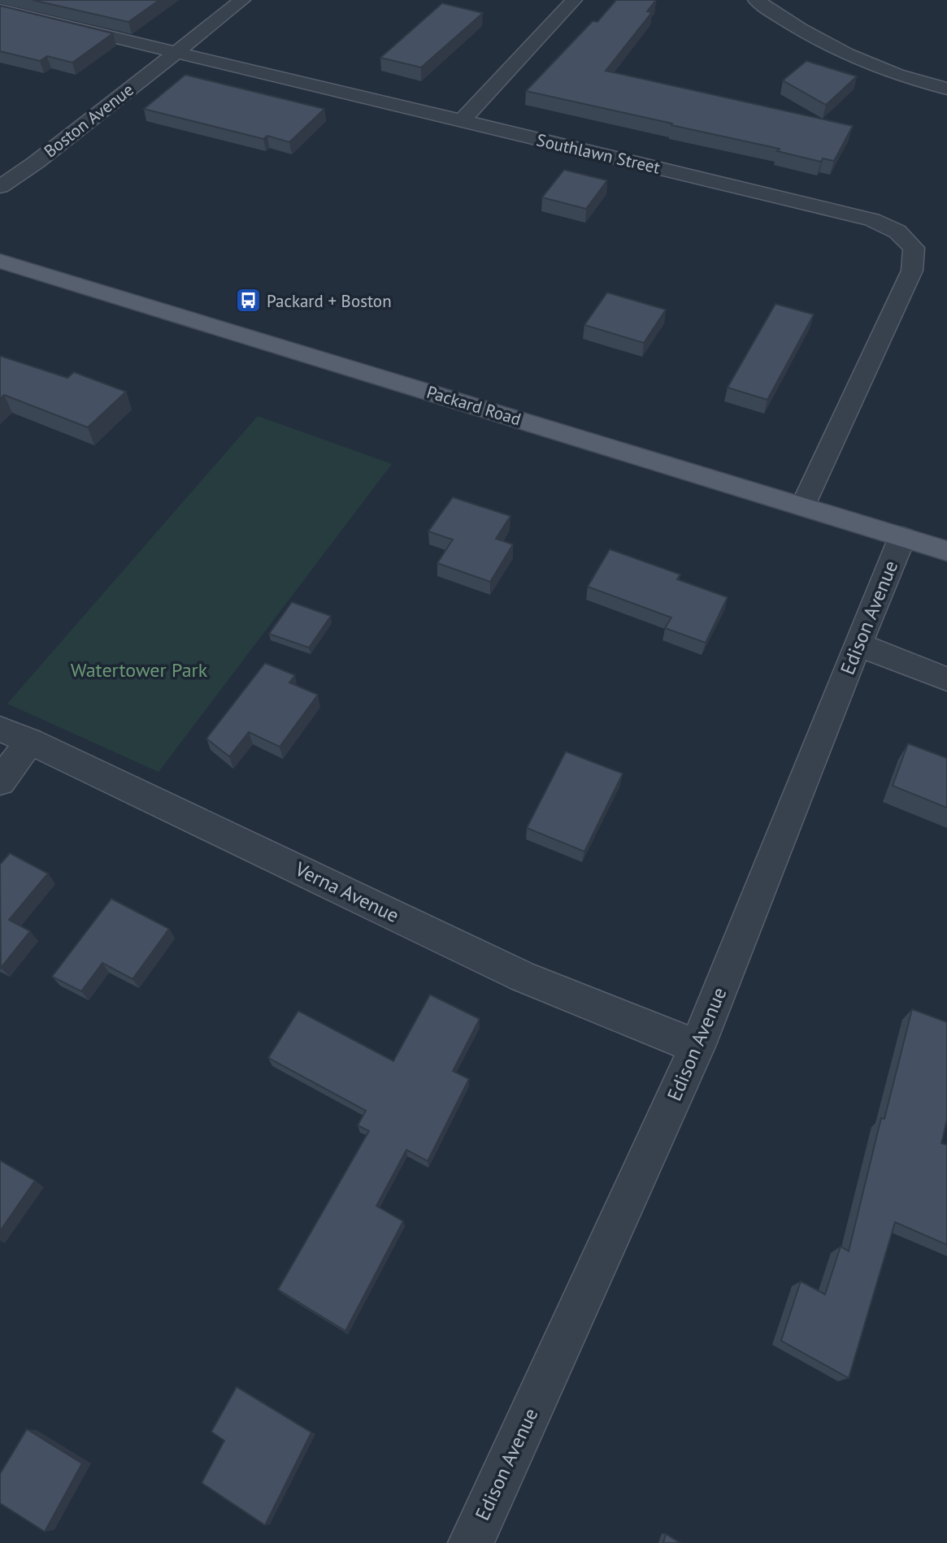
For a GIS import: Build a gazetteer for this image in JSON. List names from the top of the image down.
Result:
{
  "streets": {
    "main road": ["Packard Road"],
    "street": [
      "Boston Avenue",
      "Southlawn Street",
      "Edison Avenue",
      "Verna Avenue"
    ]
  },
  "crossings": [
    ["Boston Avenue", "Southlawn Street"],
    ["Southlawn Street", "Packard Road"],
    ["Packard Road", "Edison Avenue"],
    ["Edison Avenue", "Verna Avenue"]
  ],
  "parks": ["Watertower Park"],
  "places": {
    "bus stop": ["Packard + Boston"]
  }
}
